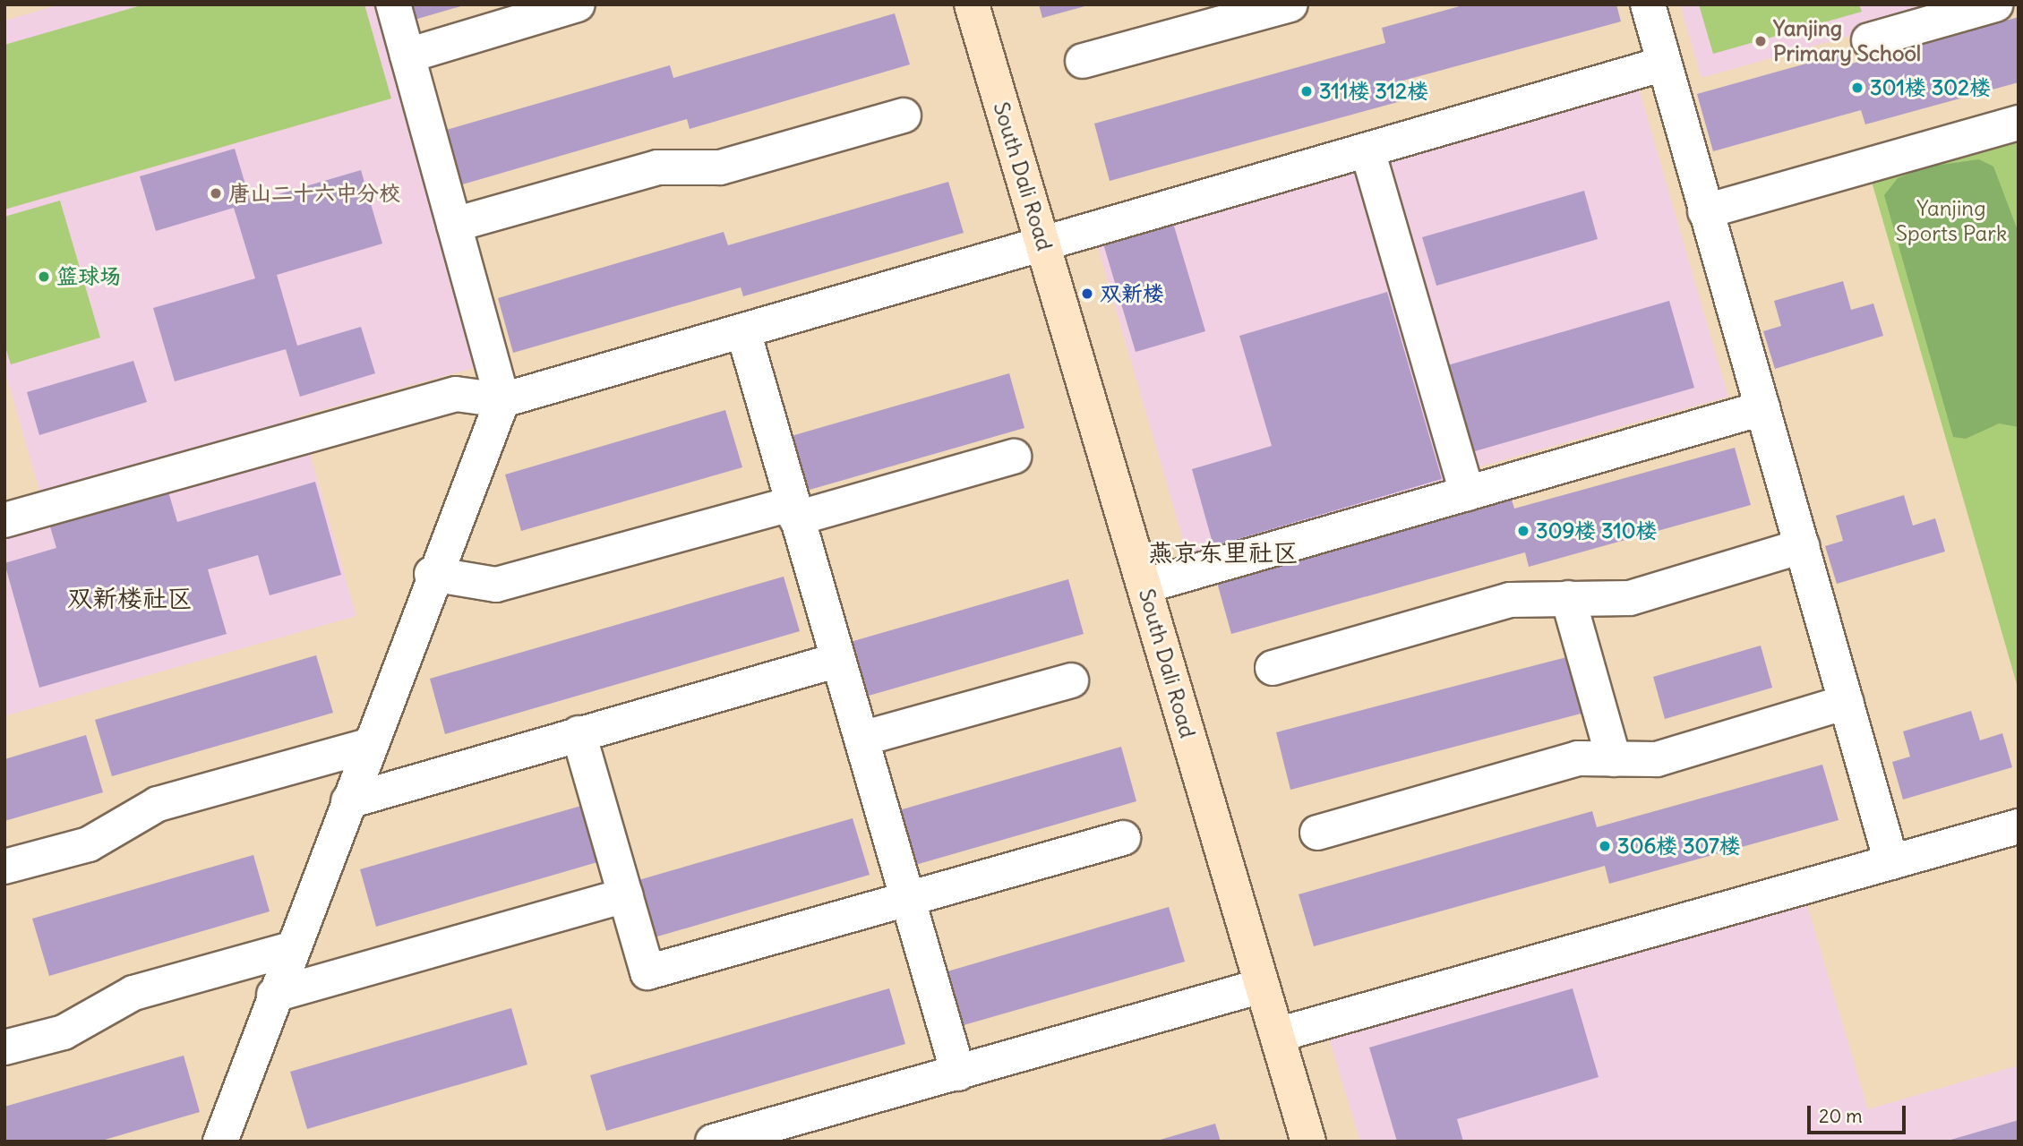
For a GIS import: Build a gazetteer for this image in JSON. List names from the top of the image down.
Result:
{
  "streets": {
    "street": ["South Dali Road"]
  },
  "districts": ["燕京东里社区", "双新楼社区"],
  "parks": ["Yanjing Sports Park"],
  "places": [
    "Yanjing Primary School",
    "301楼 302楼",
    "311楼 312楼",
    "唐山二十六中分校",
    "篮球场",
    "双新楼",
    "309楼 310楼",
    "306楼 307楼"
  ],
  "scale_bar": "20 m"
}
